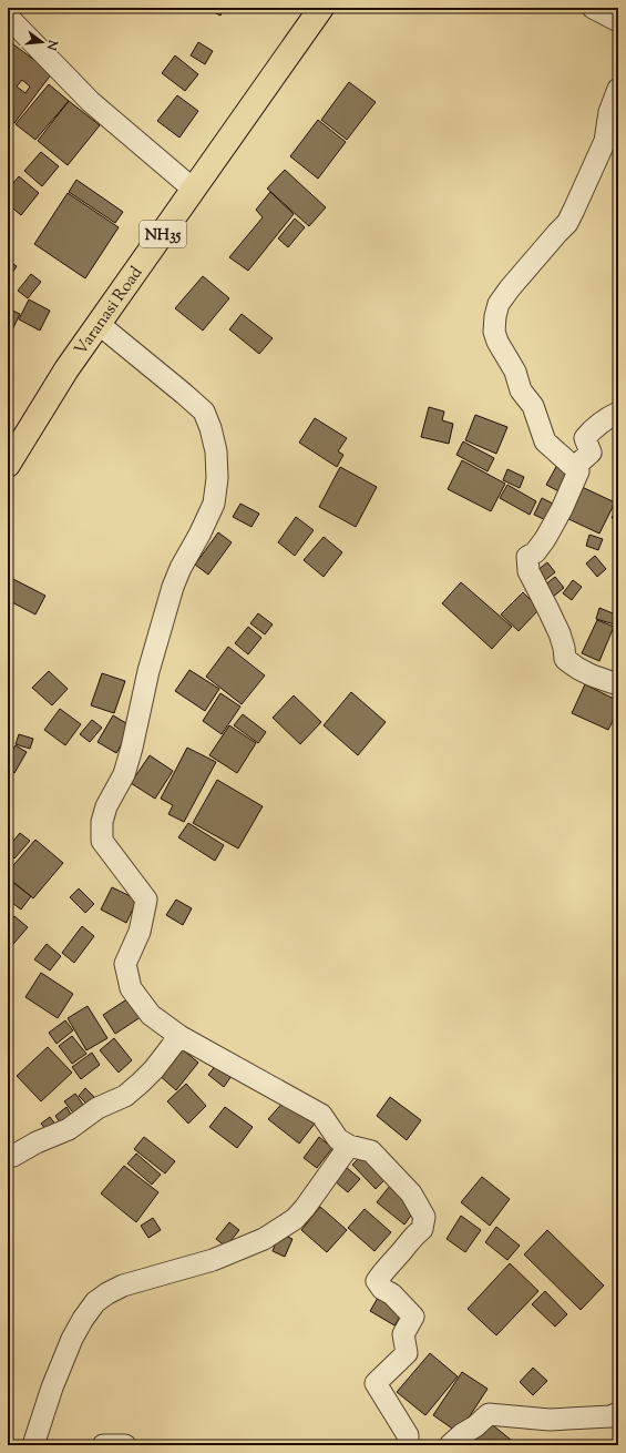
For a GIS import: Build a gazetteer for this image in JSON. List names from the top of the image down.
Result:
{
  "streets": {
    "highway": ["NH35", "Varanasi Road"]
  },
  "north": "right"
}
